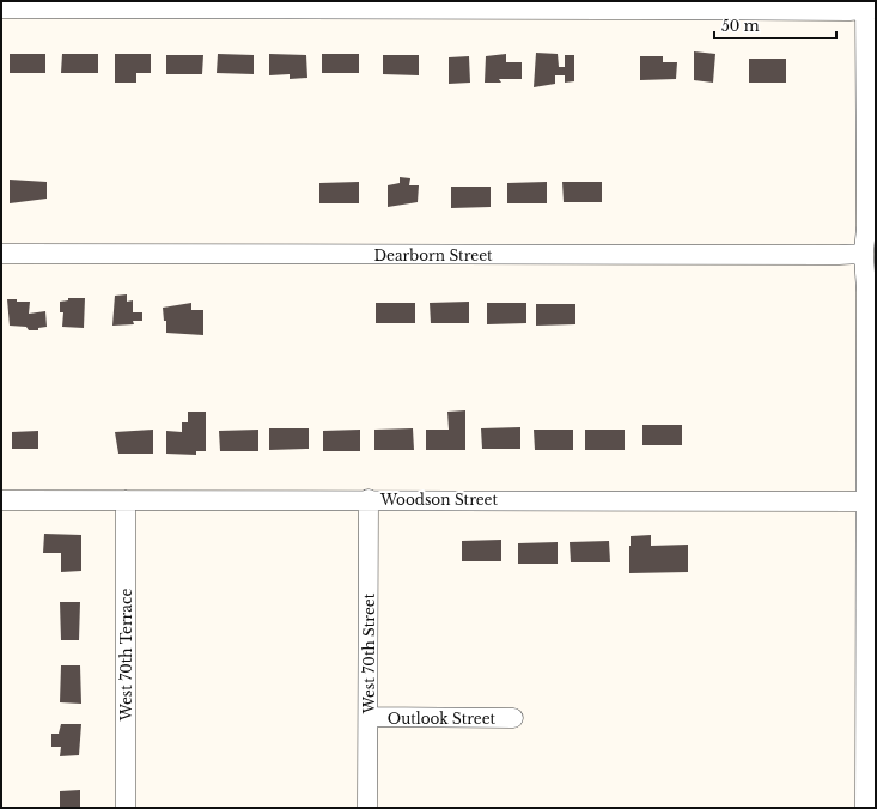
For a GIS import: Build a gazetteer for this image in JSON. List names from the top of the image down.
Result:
{
  "streets": {
    "street": [
      "Dearborn Street",
      "Woodson Street",
      "West 70th Street",
      "West 70th Terrace",
      "Outlook Street"
    ]
  },
  "crossings": [
    ["Woodson Street", "West 70th Street"],
    ["Woodson Street", "West 70th Terrace"],
    ["West 70th Street", "Outlook Street"]
  ],
  "scale_bar": "50 m"
}
